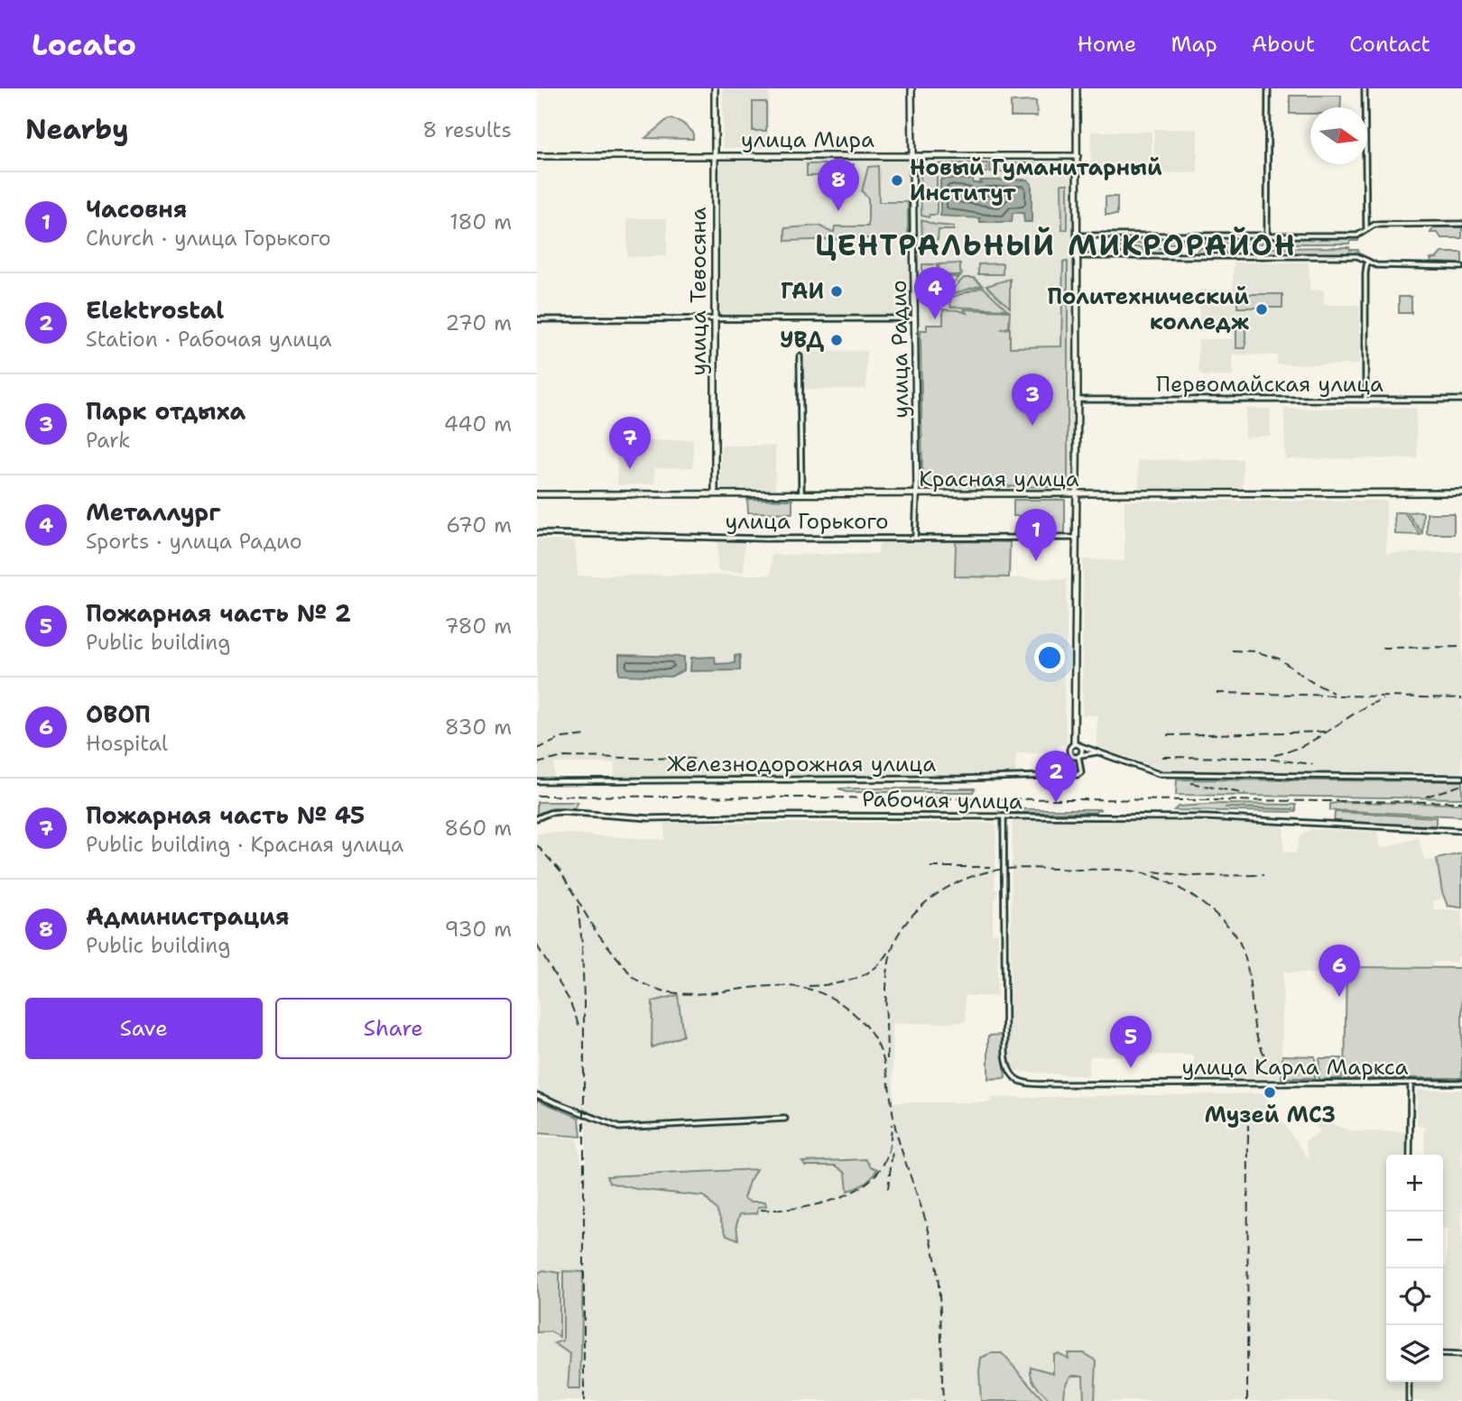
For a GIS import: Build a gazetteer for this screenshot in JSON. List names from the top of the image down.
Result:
{
  "streets": {
    "main road": [
      "улица Мира",
      "улица Тевосяна",
      "улица Радио",
      "Красная улица"
    ],
    "street": [
      "Первомайская улица",
      "улица Горького",
      "Железнодорожная улица",
      "Рабочая улица",
      "улица Карла Маркса"
    ]
  },
  "crossings": [
    ["улица Мира", "улица Тевосяна"],
    ["улица Мира", "улица Радио"],
    ["улица Тевосяна", "Красная улица"],
    ["улица Радио", "Красная улица"],
    ["Рабочая улица", "улица Карла Маркса"]
  ],
  "districts": ["ЦЕНТРАЛЬНЫЙ МИКРОРАЙОН"],
  "places": [
    "Новый Гуманитарный Институт",
    "ГАИ",
    "Политехнический колледж",
    "УВД",
    "Музей МСЗ"
  ],
  "north": "right",
  "page": {
    "header": "Locato",
    "nav": [
      "Home",
      "Map",
      "About",
      "Contact"
    ],
    "heading": ["Nearby", "8 results"],
    "pins": [
      "8",
      "4",
      "3",
      "7",
      "1",
      "2",
      "6",
      "5"
    ],
    "list": [
      {
        "mark": "1",
        "name": "Часовня",
        "note": "Church · улица Горького",
        "value": "180 m"
      },
      {
        "mark": "2",
        "name": "Elektrostal",
        "note": "Station · Рабочая улица",
        "value": "270 m"
      },
      {
        "mark": "3",
        "name": "Парк отдыха",
        "note": "Park",
        "value": "440 m"
      },
      {
        "mark": "4",
        "name": "Металлург",
        "note": "Sports · улица Радио",
        "value": "670 m"
      },
      {
        "mark": "5",
        "name": "Пожарная часть № 2",
        "note": "Public building",
        "value": "780 m"
      },
      {
        "mark": "6",
        "name": "ОВОП",
        "note": "Hospital",
        "value": "830 m"
      },
      {
        "mark": "7",
        "name": "Пожарная часть № 45",
        "note": "Public building · Красная улица",
        "value": "860 m"
      },
      {
        "mark": "8",
        "name": "Администрация",
        "note": "Public building",
        "value": "930 m"
      }
    ],
    "buttons": ["Save", "Share"],
    "map_buttons": ["+", "−"]
  }
}
